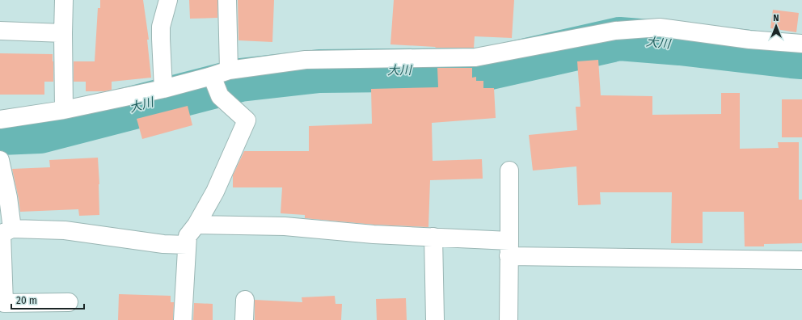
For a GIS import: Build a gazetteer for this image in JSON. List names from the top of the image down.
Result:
{
  "water": ["大川"],
  "scale_bar": "20 m",
  "north": "top"
}
